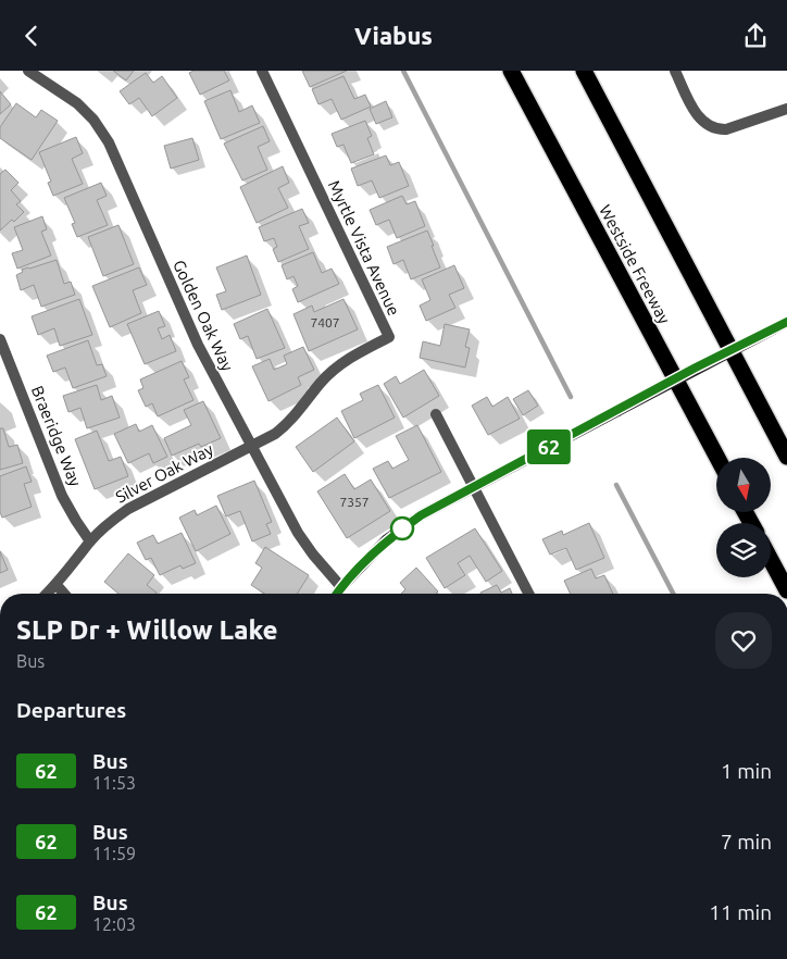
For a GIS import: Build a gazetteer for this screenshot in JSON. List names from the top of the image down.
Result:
{
  "streets": {
    "highway": ["Westside Freeway"],
    "street": [
      "Myrtle Vista Avenue",
      "Golden Oak Way",
      "Braeridge Way",
      "Silver Oak Way"
    ]
  },
  "crossings": [
    ["Myrtle Vista Avenue", "Golden Oak Way"],
    ["Myrtle Vista Avenue", "Silver Oak Way"],
    ["Golden Oak Way", "Silver Oak Way"],
    ["Braeridge Way", "Silver Oak Way"]
  ],
  "lines": ["bus line 62"],
  "house_numbers": ["7407", "7357"],
  "north": "bottom",
  "page": {
    "header": "Viabus",
    "on_map": "62",
    "heading": [
      ["SLP Dr + Willow Lake", "Bus"],
      "Departures"
    ],
    "list": [
      {
        "mark": "62",
        "name": "Bus",
        "note": "11:53",
        "value": "1 min"
      },
      {
        "mark": "62",
        "name": "Bus",
        "note": "11:59",
        "value": "7 min"
      },
      {
        "mark": "62",
        "name": "Bus",
        "note": "12:03",
        "value": "11 min"
      }
    ]
  }
}
